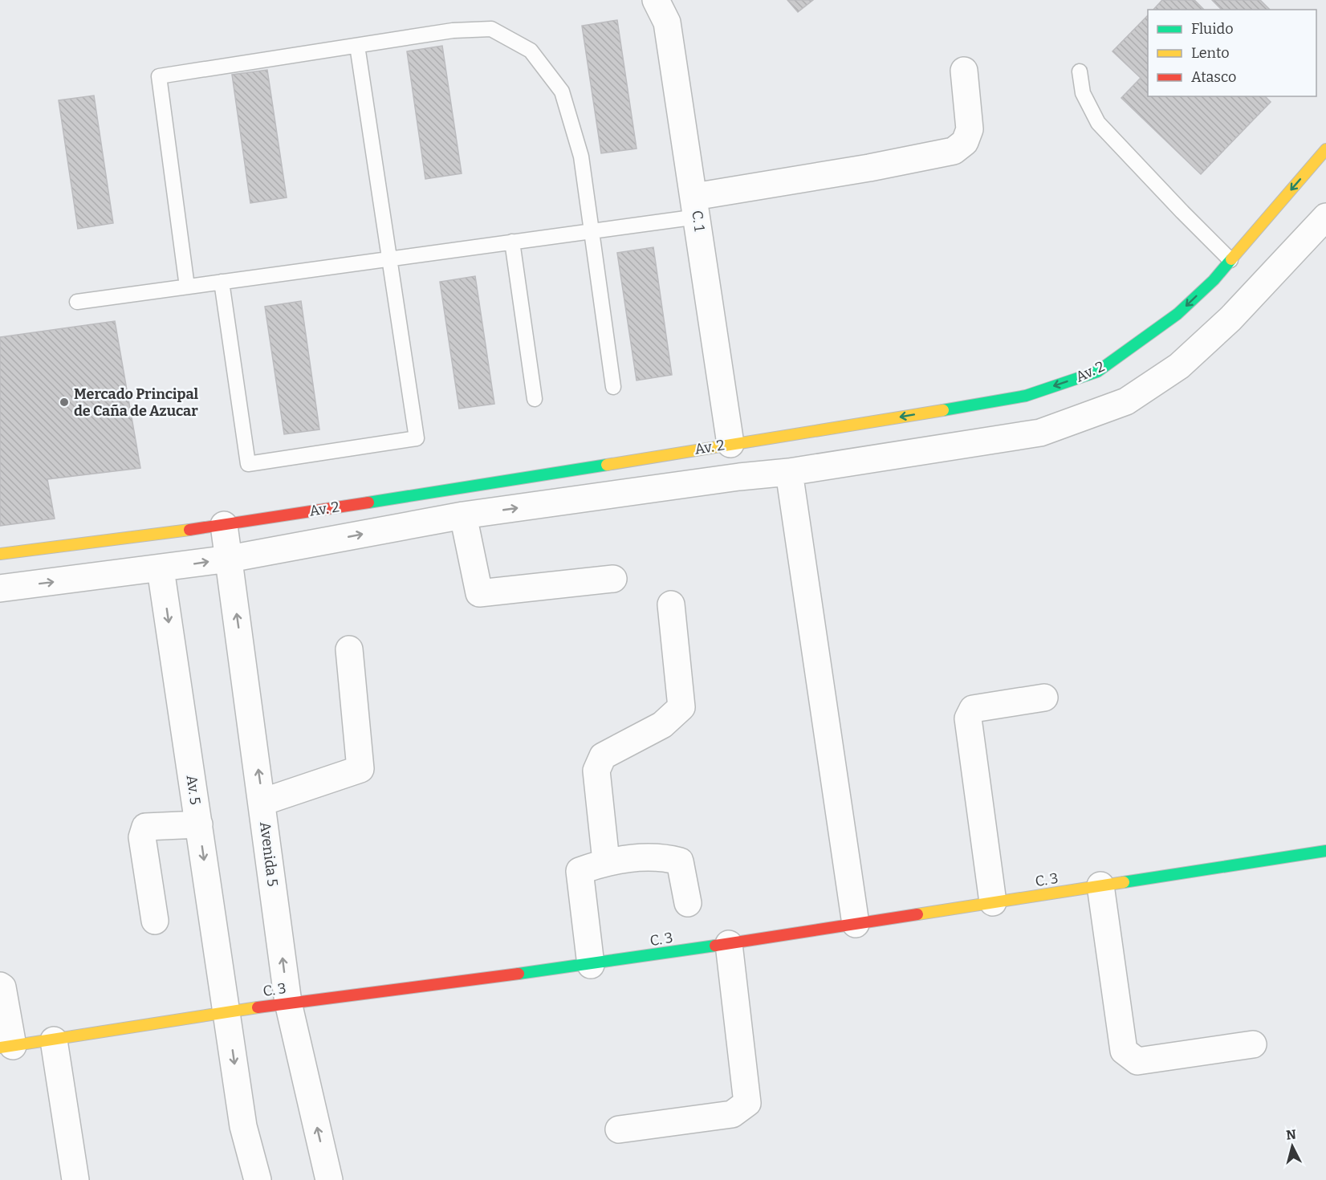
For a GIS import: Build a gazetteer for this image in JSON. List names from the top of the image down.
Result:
{
  "streets": {
    "street": [
      "C. 1",
      "Av. 2",
      "Av. 5",
      "Avenida 5",
      "C. 3"
    ]
  },
  "crossings": [
    ["C. 1", "Av. 2"],
    ["Av. 2", "Avenida 5"],
    ["Av. 5", "C. 3"],
    ["Avenida 5", "C. 3"]
  ],
  "one_way": ["Av. 5", "Avenida 5"],
  "places": ["Mercado Principal de Caña de Azucar"],
  "legend": ["Fluido", "Lento", "Atasco"],
  "north": "top"
}
